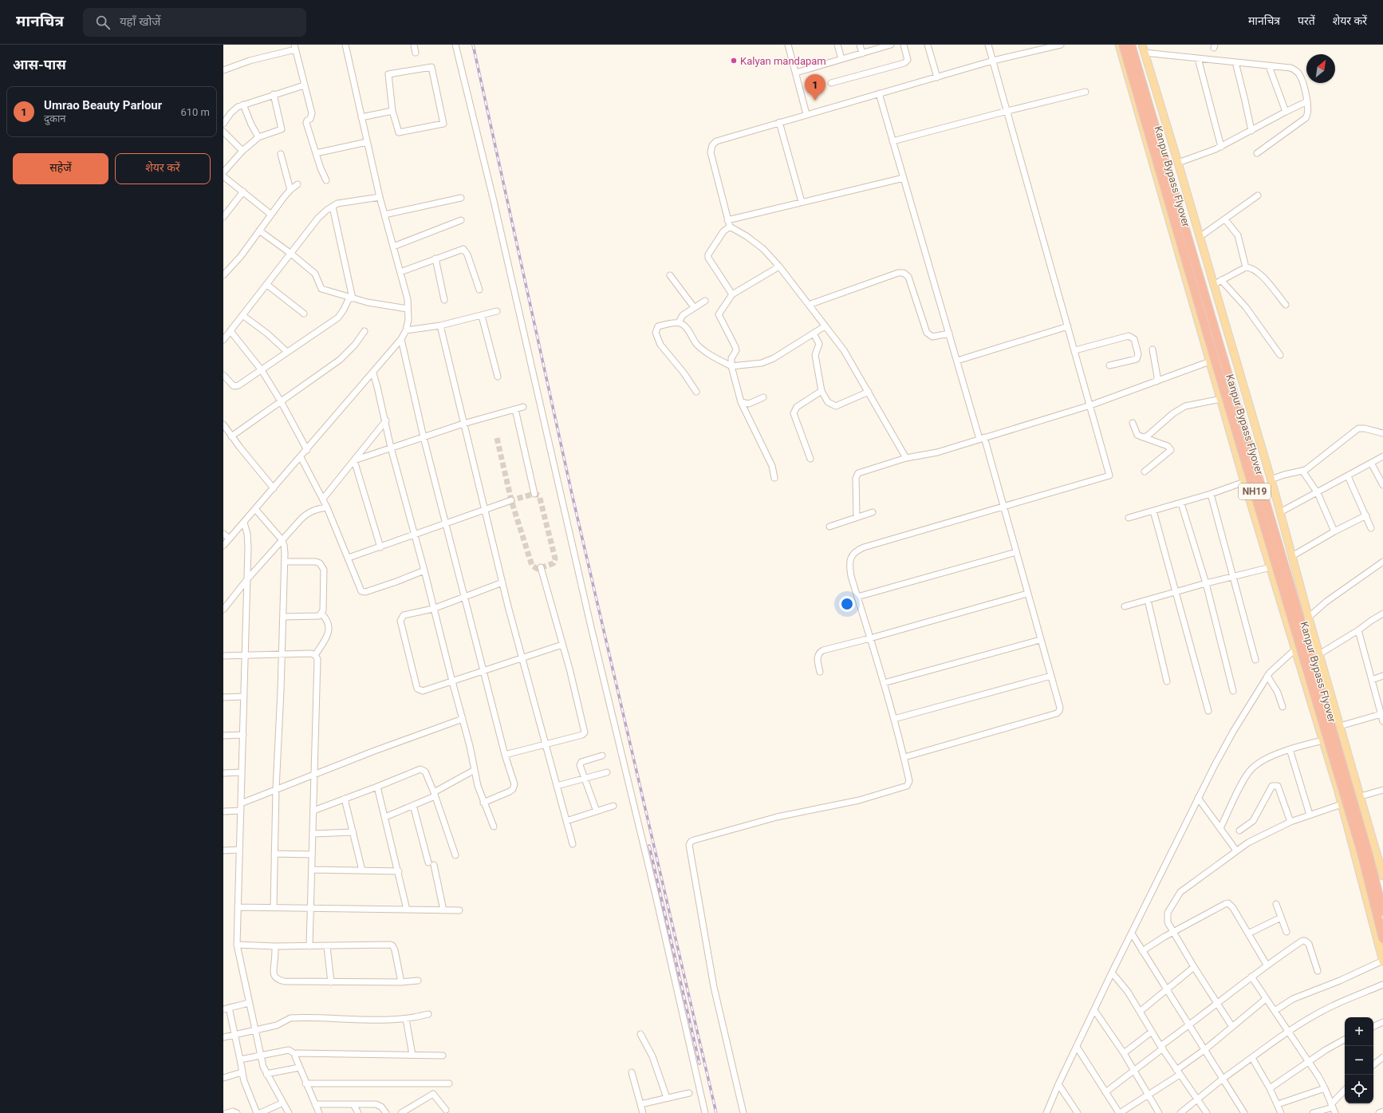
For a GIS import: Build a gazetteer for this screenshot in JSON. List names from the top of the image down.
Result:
{
  "streets": {
    "highway": ["Kanpur Bypass Flyover", "NH19"]
  },
  "places": ["Kalyan mandapam"],
  "north": "top right",
  "page": {
    "header": "मानचित्र",
    "search": "यहाँ खोजें",
    "nav": ["मानचित्र", "परतें", "शेयर करें"],
    "heading": "आस-पास",
    "pins": "1",
    "list": [
      {
        "mark": "1",
        "name": "Umrao Beauty Parlour",
        "note": "दुकान",
        "value": "610 m"
      }
    ],
    "buttons": ["सहेजें", "शेयर करें"],
    "map_buttons": ["+", "−"]
  }
}
